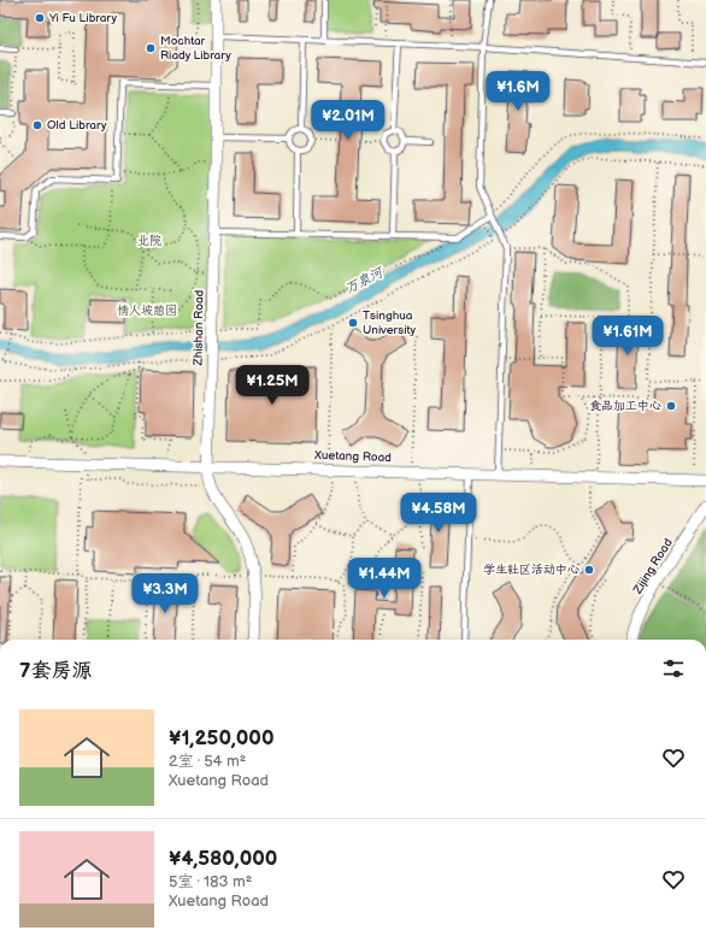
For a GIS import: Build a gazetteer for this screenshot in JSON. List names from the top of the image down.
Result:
{
  "streets": {
    "street": ["Zhishan Road", "Xuetang Road", "Zijing Road"]
  },
  "crossings": [
    ["Zhishan Road", "Xuetang Road"]
  ],
  "water": ["万泉河"],
  "parks": ["北院", "情人坡憩园"],
  "places": [
    "Yi Fu Library",
    "Mochtar Riady Library",
    "Old Library",
    "Tsinghua University",
    "食品加工中心",
    "学生社区活动中心"
  ],
  "page": {
    "price": [
      "¥1.6M",
      "¥2.01M",
      "¥1.61M",
      "¥1.25M",
      "¥4.58M",
      "¥1.44M",
      "¥3.3M"
    ],
    "heading": "7套房源",
    "list": [
      {
        "name": "¥1,250,000",
        "note": "2室 · 54 m² · Xuetang Road"
      },
      {
        "name": "¥4,580,000",
        "note": "5室 · 183 m² · Xuetang Road"
      }
    ]
  }
}
